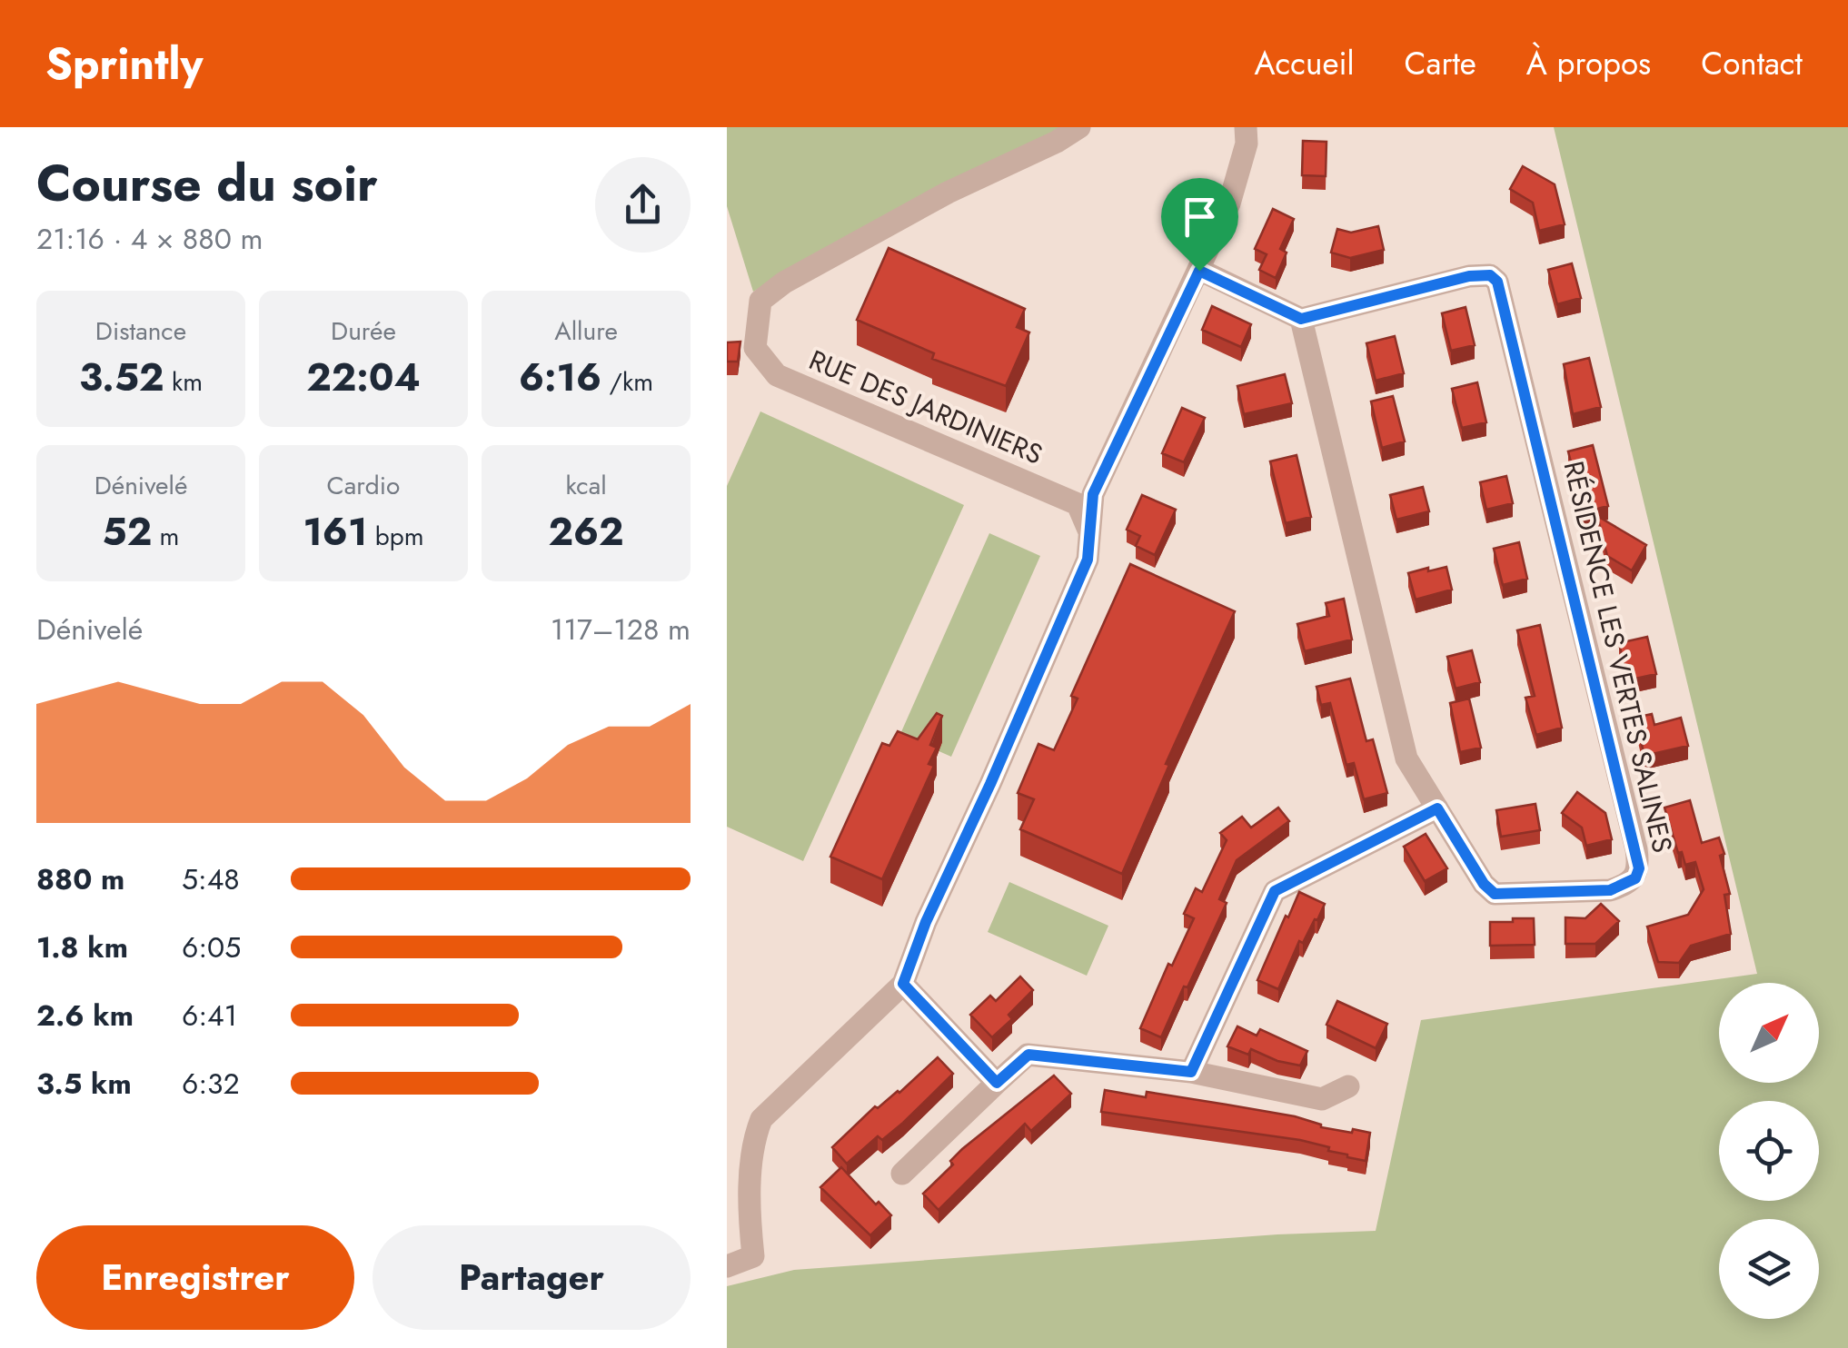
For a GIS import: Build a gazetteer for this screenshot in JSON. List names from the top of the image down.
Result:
{
  "streets": {
    "street": ["RUE DES JARDINIERS", "RÉSIDENCE LES VERTES SALINES"]
  },
  "north": "top right",
  "page": {
    "header": "Sprintly",
    "nav": [
      "Accueil",
      "Carte",
      "À propos",
      "Contact"
    ],
    "heading": ["Course du soir", "21:16 · 4 × 880 m"],
    "stats": [
      ["Distance", "3.52 km"],
      ["Durée", "22:04"],
      ["Allure", "6:16 /km"],
      ["Dénivelé", "52 m"],
      ["Cardio", "161 bpm"],
      ["kcal", "262"]
    ],
    "chart": ["Dénivelé", "117–128 m"],
    "list": [
      {
        "name": "880 m",
        "note": "5:48"
      },
      {
        "name": "1.8 km",
        "note": "6:05"
      },
      {
        "name": "2.6 km",
        "note": "6:41"
      },
      {
        "name": "3.5 km",
        "note": "6:32"
      }
    ],
    "buttons": ["Enregistrer", "Partager"]
  }
}
